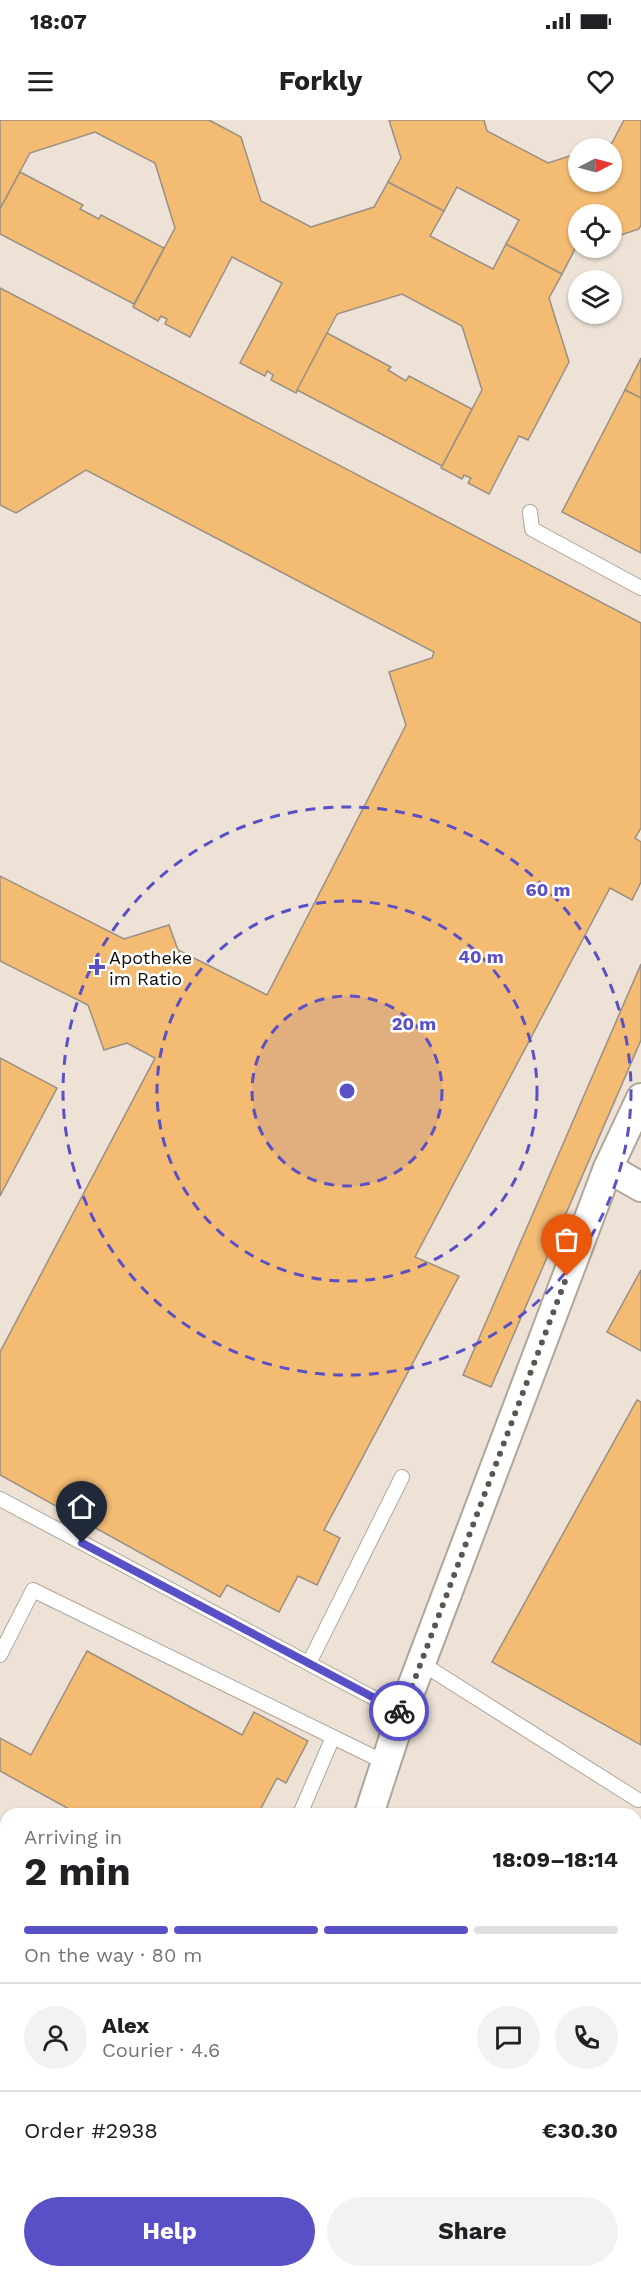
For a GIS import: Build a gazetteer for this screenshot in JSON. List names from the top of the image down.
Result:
{
  "places": {
    "health": ["Apotheke im Ratio"]
  },
  "north": "right",
  "page": {
    "status": "18:07",
    "header": "Forkly",
    "heading": ["2 min", "Arriving in", "18:09–18:14"],
    "panel": [
      "Alex",
      "Courier · 4.6",
      "Order #2938",
      "€30.30"
    ],
    "bar": "On the way · 80 m",
    "buttons": ["Help", "Share"]
  },
  "rings": ["60 m", "40 m", "20 m"]
}
